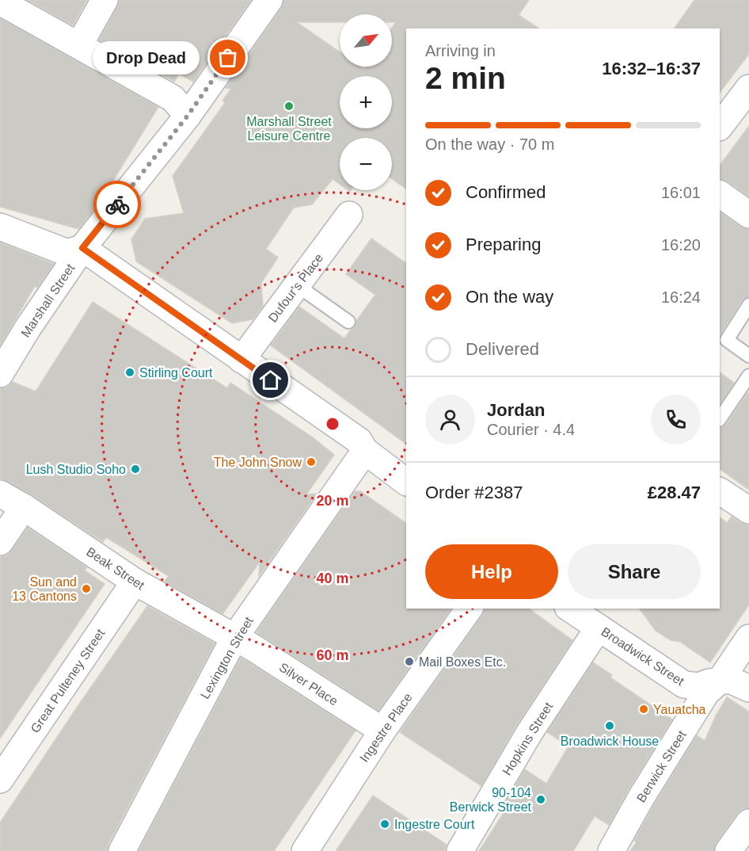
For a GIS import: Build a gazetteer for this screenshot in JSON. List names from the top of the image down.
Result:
{
  "streets": {
    "street": [
      "Dufour's Place",
      "Marshall Street",
      "Beak Street",
      "Broadwick Street",
      "Lexington Street",
      "Great Pulteney Street",
      "Silver Place",
      "Ingestre Place",
      "Hopkins Street",
      "Berwick Street"
    ]
  },
  "crossings": [
    ["Beak Street", "Lexington Street"],
    ["Beak Street", "Great Pulteney Street"],
    ["Beak Street", "Silver Place"],
    ["Broadwick Street", "Hopkins Street"],
    ["Broadwick Street", "Berwick Street"],
    ["Lexington Street", "Silver Place"],
    ["Silver Place", "Ingestre Place"]
  ],
  "places": [
    "Drop Dead",
    "Marshall Street Leisure Centre",
    "Stirling Court",
    "The John Snow",
    "Lush Studio Soho",
    "Sun and 13 Cantons",
    "Mail Boxes Etc.",
    "Yauatcha",
    "Broadwick House",
    "90-104 Berwick Street",
    "Ingestre Court"
  ],
  "north": "top right",
  "page": {
    "map_buttons": ["+", "−"],
    "heading": ["2 min", "Arriving in", "16:32–16:37"],
    "panel": [
      "Jordan",
      "Courier · 4.4",
      "Order #2387",
      "£28.47"
    ],
    "bubble": "Drop Dead",
    "bar": "On the way · 70 m",
    "list": [
      ["Confirmed", "16:01"],
      ["Preparing", "16:20"],
      ["On the way", "16:24"],
      "Delivered"
    ],
    "buttons": ["Help", "Share"]
  },
  "rings": ["20 m", "40 m", "60 m"]
}
